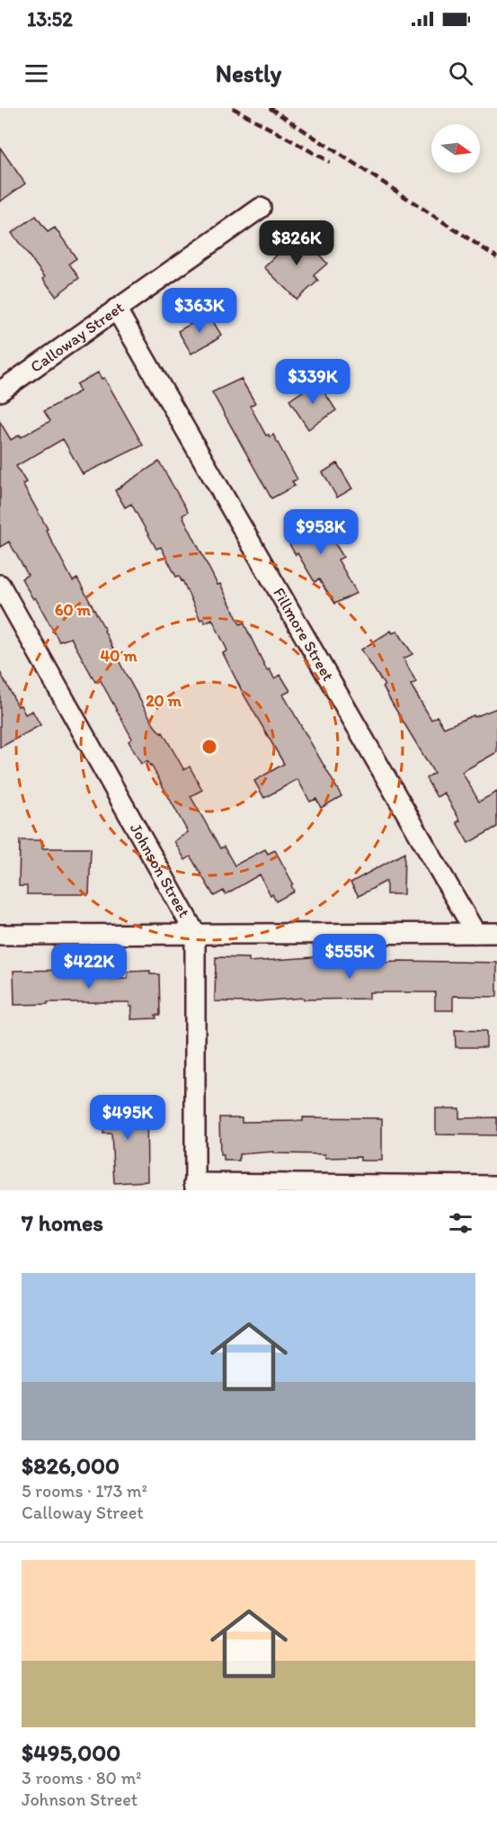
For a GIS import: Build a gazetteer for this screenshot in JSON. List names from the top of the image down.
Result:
{
  "streets": {
    "street": ["Calloway Street", "Fillmore Street", "Johnson Street"]
  },
  "crossings": [
    ["Calloway Street", "Fillmore Street"]
  ],
  "north": "right",
  "page": {
    "status": "13:52",
    "header": "Nestly",
    "price": [
      "$826K",
      "$363K",
      "$339K",
      "$958K",
      "$555K",
      "$422K",
      "$495K"
    ],
    "heading": "7 homes",
    "list": [
      {
        "name": "$826,000",
        "note": "5 rooms · 173 m² · Calloway Street"
      },
      {
        "name": "$495,000",
        "note": "3 rooms · 80 m² · Johnson Street"
      }
    ]
  },
  "rings": ["60 m", "40 m", "20 m"]
}
